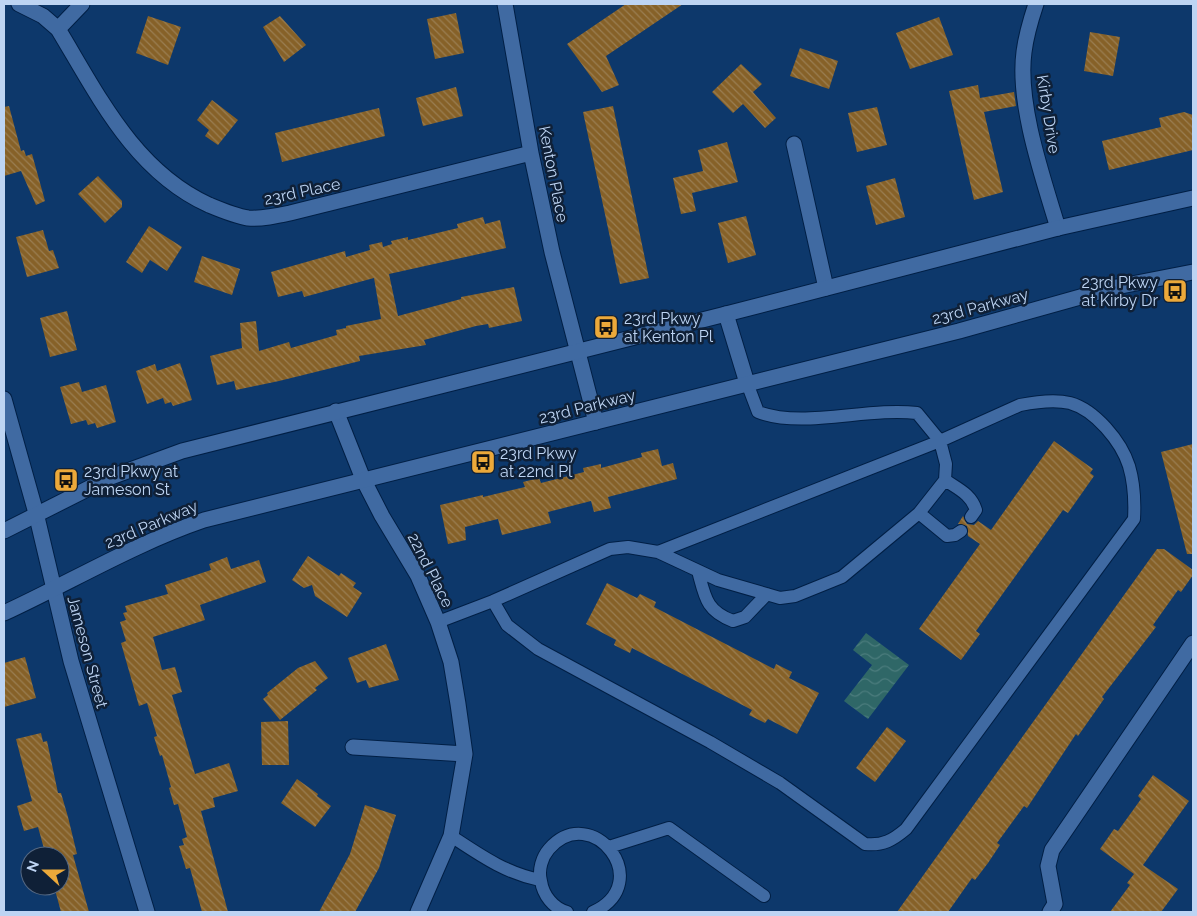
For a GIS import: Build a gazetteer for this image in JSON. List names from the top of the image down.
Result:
{
  "streets": {
    "street": [
      "Kirby Drive",
      "Kenton Place",
      "23rd Place",
      "23rd Parkway",
      "22nd Place",
      "Jameson Street"
    ]
  },
  "crossings": [
    ["Kenton Place", "23rd Place"],
    ["Kenton Place", "23rd Parkway"],
    ["23rd Parkway", "22nd Place"],
    ["23rd Parkway", "Jameson Street"]
  ],
  "places": {
    "bus stop": [
      "23rd Pkwy at Kirby Dr",
      "23rd Pkwy at Kenton Pl",
      "23rd Pkwy at 22nd Pl",
      "23rd Pkwy at Jameson St"
    ]
  },
  "north": "left"
}
